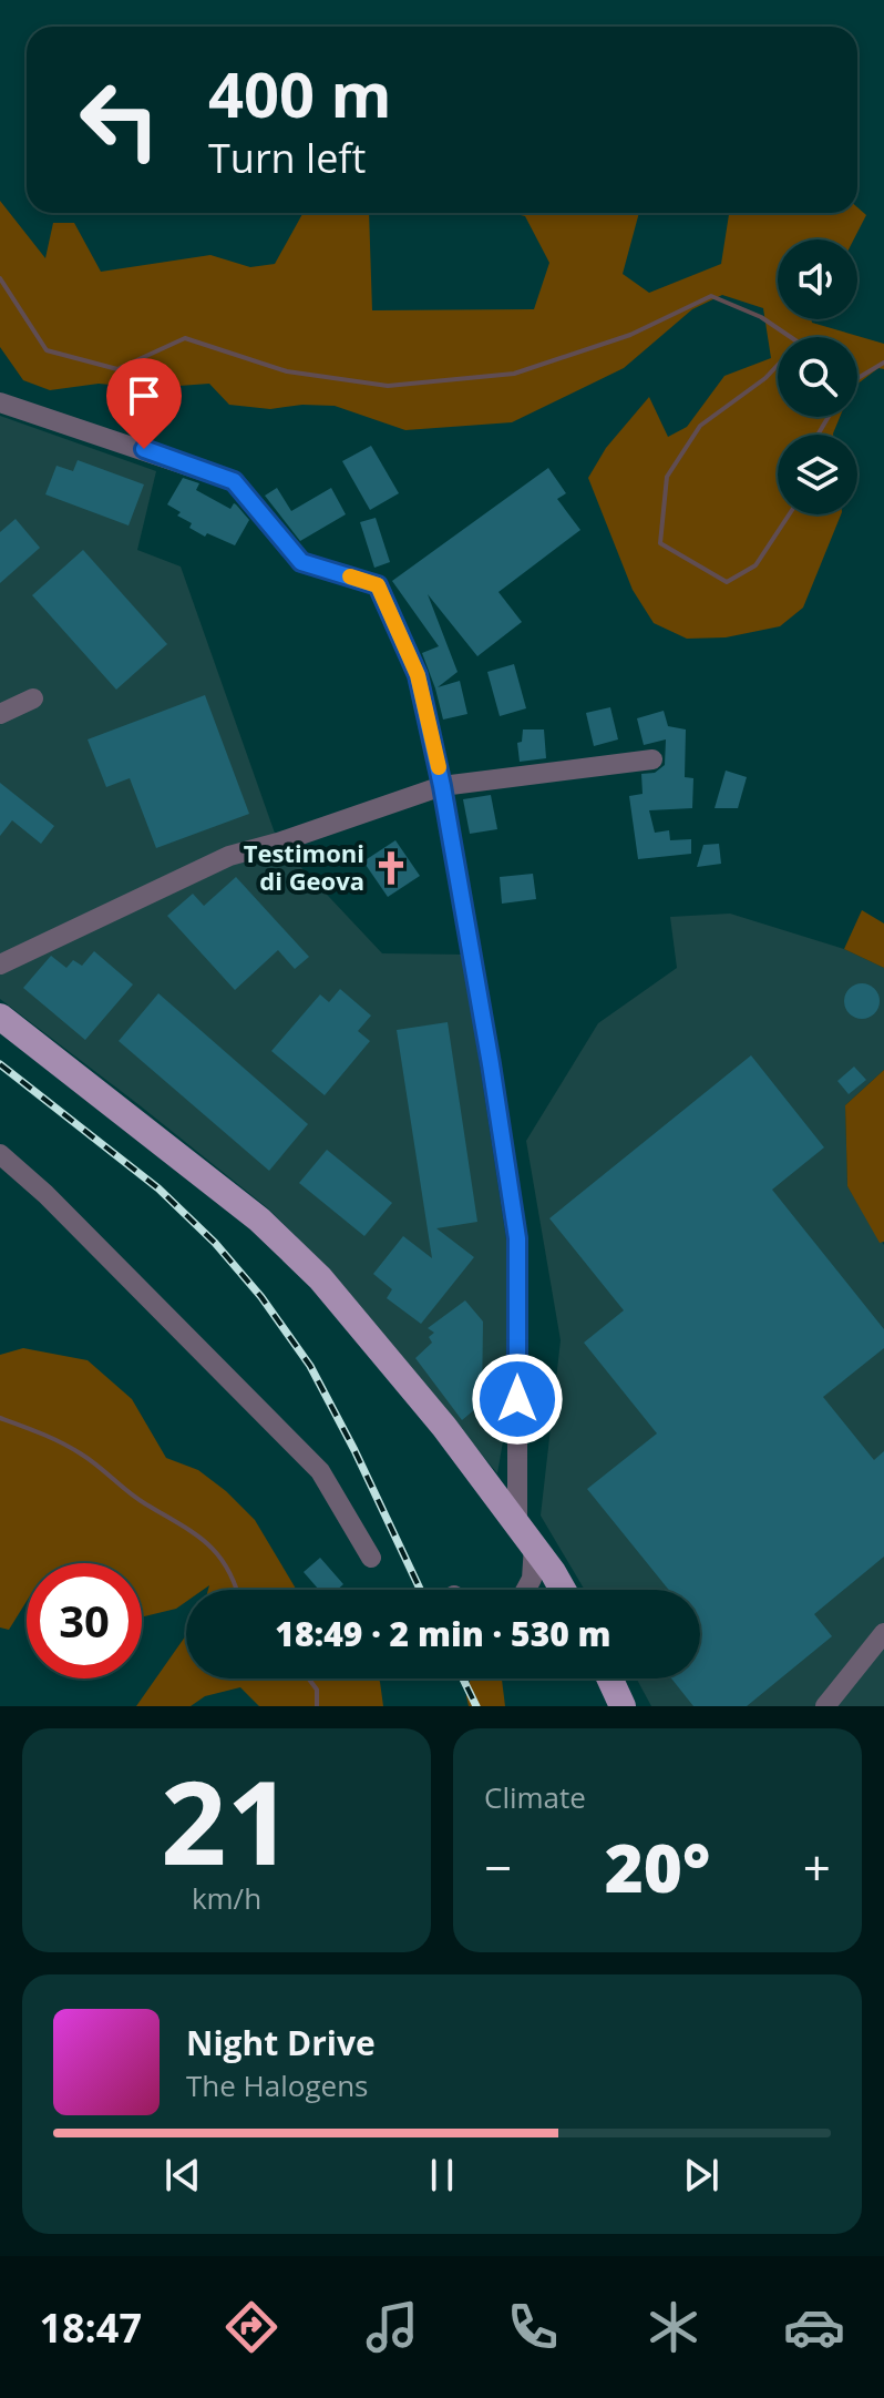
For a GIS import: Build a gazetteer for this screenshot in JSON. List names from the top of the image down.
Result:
{
  "places": {
    "church": ["Testimoni di Geova"]
  },
  "page": {
    "turn": ["400 m", "Turn left"],
    "limit": "30",
    "trip": "18:49 · 2 min · 530 m",
    "tile": [
      ["21", "km/h"],
      "Climate"
    ],
    "heat": ["−", "20°", "+"],
    "song": ["Night Drive", "The Halogens"],
    "tabs": "18:47"
  }
}
